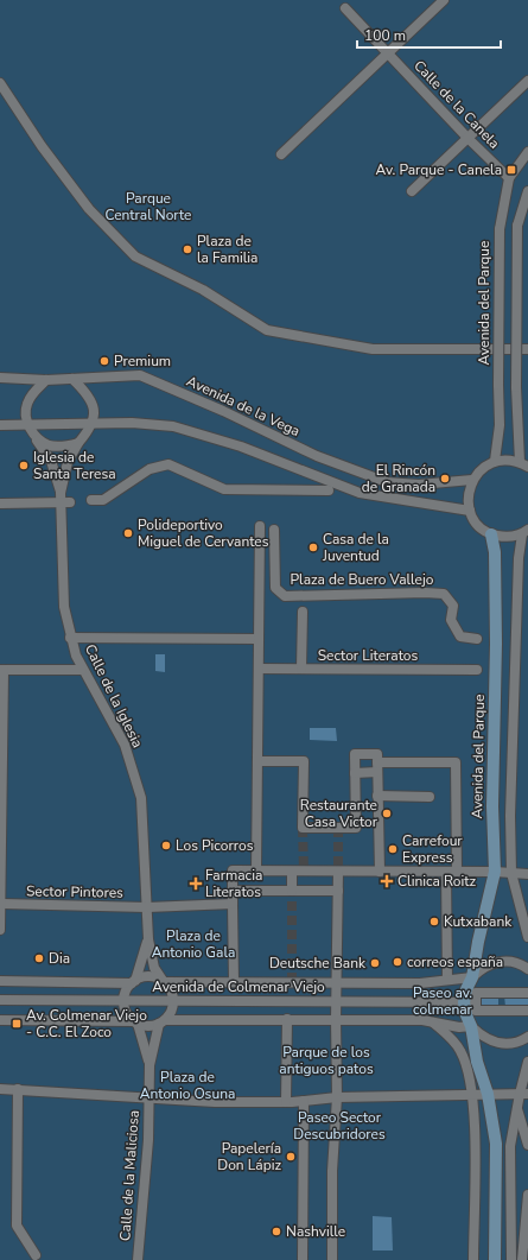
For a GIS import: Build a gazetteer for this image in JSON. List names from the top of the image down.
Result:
{
  "streets": {
    "street": [
      "Calle de la Canela",
      "Avenida del Parque",
      "Avenida de la Vega",
      "Plaza de Buero Vallejo",
      "Sector Literatos",
      "Calle de la Iglesia",
      "Sector Pintores",
      "Avenida de Colmenar Viejo",
      "Calle de la Maliciosa"
    ]
  },
  "crossings": [
    ["Calle de la Canela", "Avenida del Parque"],
    ["Avenida del Parque", "Avenida de Colmenar Viejo"],
    ["Calle de la Iglesia", "Sector Pintores"],
    ["Calle de la Iglesia", "Avenida de Colmenar Viejo"],
    ["Calle de la Iglesia", "Calle de la Maliciosa"],
    ["Avenida de Colmenar Viejo", "Calle de la Maliciosa"]
  ],
  "parks": [
    "Parque Central Norte",
    "Plaza de Antonio Gala",
    "Paseo av. colmenar",
    "Parque de los antiguos patos",
    "Plaza de Antonio Osuna",
    "Paseo Sector Descubridores"
  ],
  "places": {
    "transit": ["Av. Parque - Canela", "Av. Colmenar Viejo - C.C. El Zoco"],
    "other": [
      "Plaza de la Familia",
      "Premium",
      "Iglesia de Santa Teresa",
      "El Rincón de Granada",
      "Polideportivo Miguel de Cervantes",
      "Casa de la Juventud",
      "Restaurante Casa Victor",
      "Los Picorros",
      "Carrefour Express",
      "Kutxabank",
      "Dia",
      "correos españa",
      "Deutsche Bank",
      "Papelería Don Lápiz",
      "Nashville"
    ],
    "health": ["Clinica Roitz", "Farmacia Literatos"]
  },
  "scale_bar": "100 m"
}
